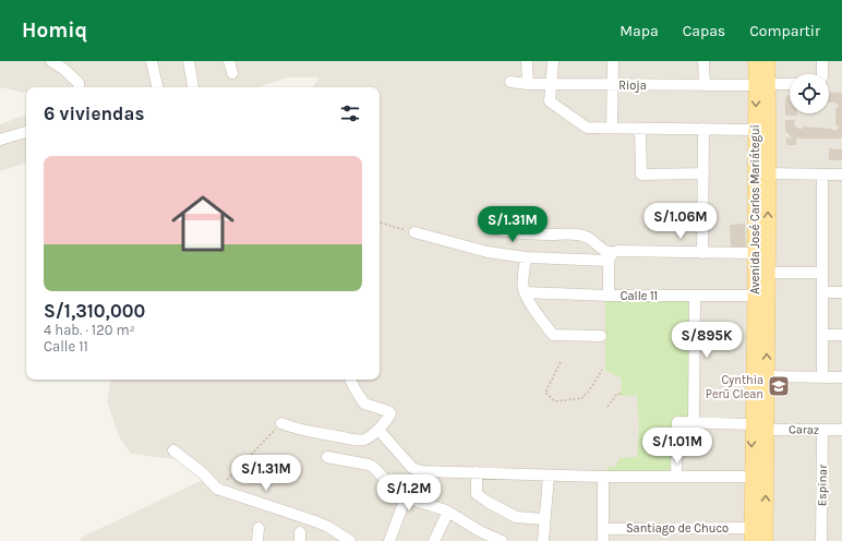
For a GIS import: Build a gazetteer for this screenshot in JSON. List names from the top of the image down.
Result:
{
  "streets": {
    "main road": ["Avenida José Carlos Mariátegui"],
    "street": [
      "Rioja",
      "Calle 11",
      "Caraz",
      "Espinar",
      "Santiago de Chuco"
    ]
  },
  "crossings": [
    ["Rioja", "Avenida José Carlos Mariátegui"],
    ["Avenida José Carlos Mariátegui", "Calle 11"],
    ["Avenida José Carlos Mariátegui", "Caraz"],
    ["Avenida José Carlos Mariátegui", "Santiago de Chuco"],
    ["Caraz", "Espinar"]
  ],
  "places": {
    "school or university": ["Cynthia Perū Clean"]
  },
  "page": {
    "header": "Homiq",
    "nav": ["Mapa", "Capas", "Compartir"],
    "heading": "6 viviendas",
    "list": [
      {
        "name": "S/1,310,000",
        "note": "4 hab. · 120 m² · Calle 11"
      }
    ],
    "price": [
      "S/1.06M",
      "S/1.31M",
      "S/895K",
      "S/1.01M",
      "S/1.31M",
      "S/1.2M"
    ]
  }
}
